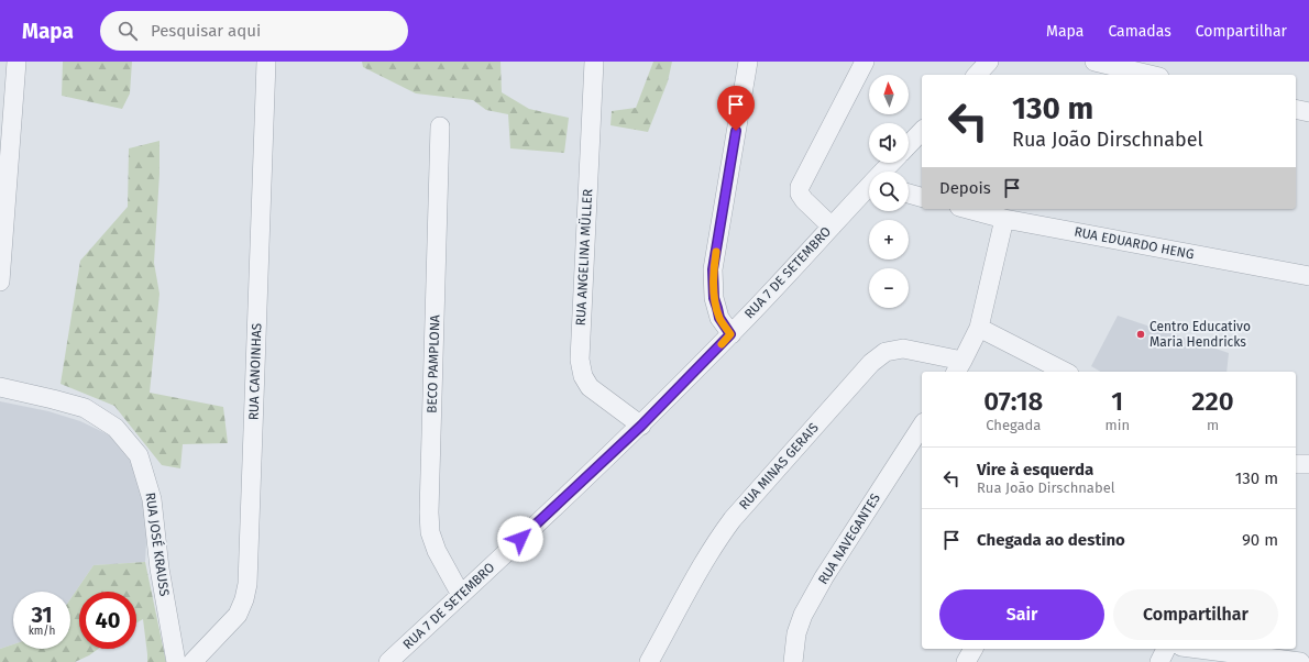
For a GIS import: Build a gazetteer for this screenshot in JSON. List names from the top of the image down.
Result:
{
  "streets": {
    "street": [
      "RUA EDUARDO HENG",
      "RUA ANGELINA MÜLLER",
      "RUA 7 DE SETEMBRO",
      "BECO PAMPLONA",
      "RUA CANOINHAS",
      "RUA MINAS GERAIS",
      "RUA NAVEGANTES",
      "RUA JOSÉ KRAUSS"
    ]
  },
  "crossings": [
    ["RUA ANGELINA MÜLLER", "RUA 7 DE SETEMBRO"],
    ["RUA 7 DE SETEMBRO", "BECO PAMPLONA"]
  ],
  "places": ["Centro Educativo Maria Hendricks"],
  "north": "top",
  "page": {
    "header": "Mapa",
    "search": "Pesquisar aqui",
    "nav": ["Mapa", "Camadas", "Compartilhar"],
    "map_buttons": ["+", "−"],
    "turn": ["130 m", "Rua João Dirschnabel"],
    "then": "Depois",
    "eta": [
      "07:18",
      "Chegada",
      "1",
      "min",
      "220",
      "m"
    ],
    "list": [
      {
        "name": "Vire à esquerda",
        "note": "Rua João Dirschnabel",
        "value": "130 m"
      },
      {
        "name": "Chegada ao destino",
        "value": "90 m"
      }
    ],
    "buttons": ["Sair", "Compartilhar"],
    "speed": "31 km/h",
    "limit": "40"
  }
}
